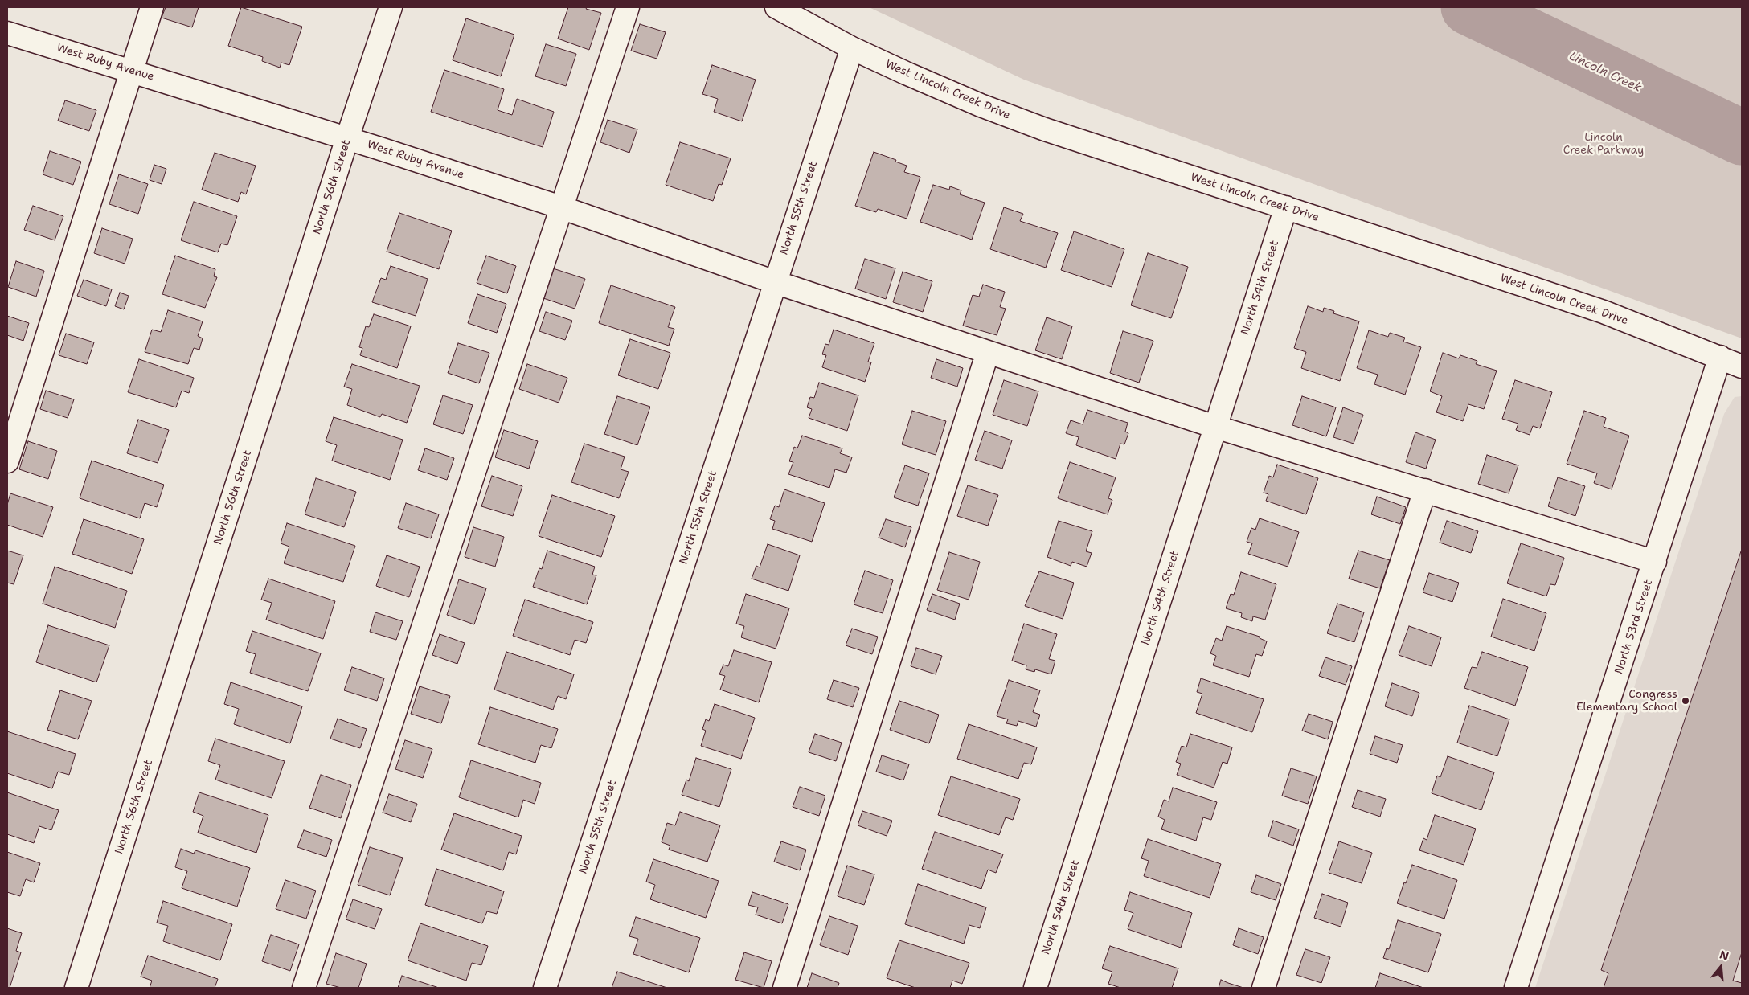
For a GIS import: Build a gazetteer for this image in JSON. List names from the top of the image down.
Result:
{
  "streets": {
    "street": [
      "West Ruby Avenue",
      "West Lincoln Creek Drive",
      "North 56th Street",
      "North 55th Street",
      "North 54th Street",
      "North 53rd Street"
    ]
  },
  "crossings": [
    ["West Ruby Avenue", "North 56th Street"],
    ["West Ruby Avenue", "North 55th Street"],
    ["West Ruby Avenue", "North 54th Street"],
    ["West Ruby Avenue", "North 53rd Street"],
    ["West Lincoln Creek Drive", "North 55th Street"],
    ["West Lincoln Creek Drive", "North 54th Street"],
    ["West Lincoln Creek Drive", "North 53rd Street"]
  ],
  "water": ["Lincoln Creek"],
  "parks": ["Lincoln Creek Parkway"],
  "places": ["Congress Elementary School"],
  "north": "top"
}
